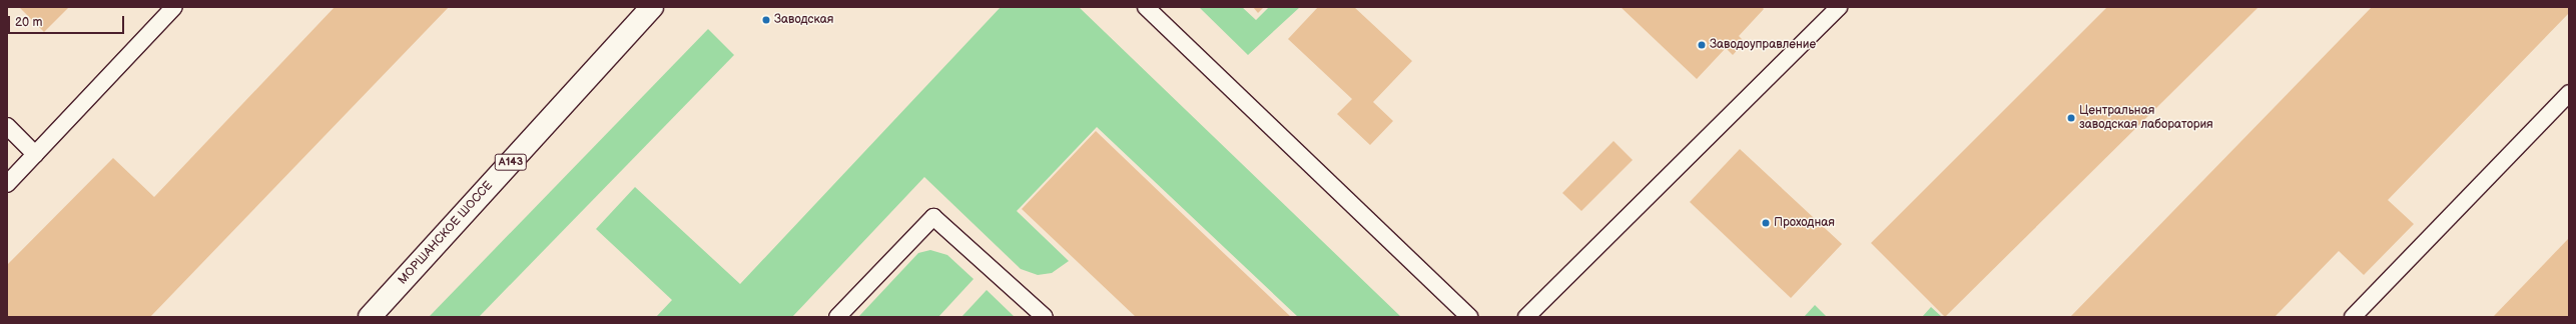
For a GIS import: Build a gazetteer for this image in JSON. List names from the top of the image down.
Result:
{
  "streets": {
    "main road": ["А143", "МОРШАНСКОЕ ШОССЕ"]
  },
  "places": [
    "Заводская",
    "Заводоуправление",
    "Центральная заводская лаборатория",
    "Проходная"
  ],
  "scale_bar": "20 m"
}
